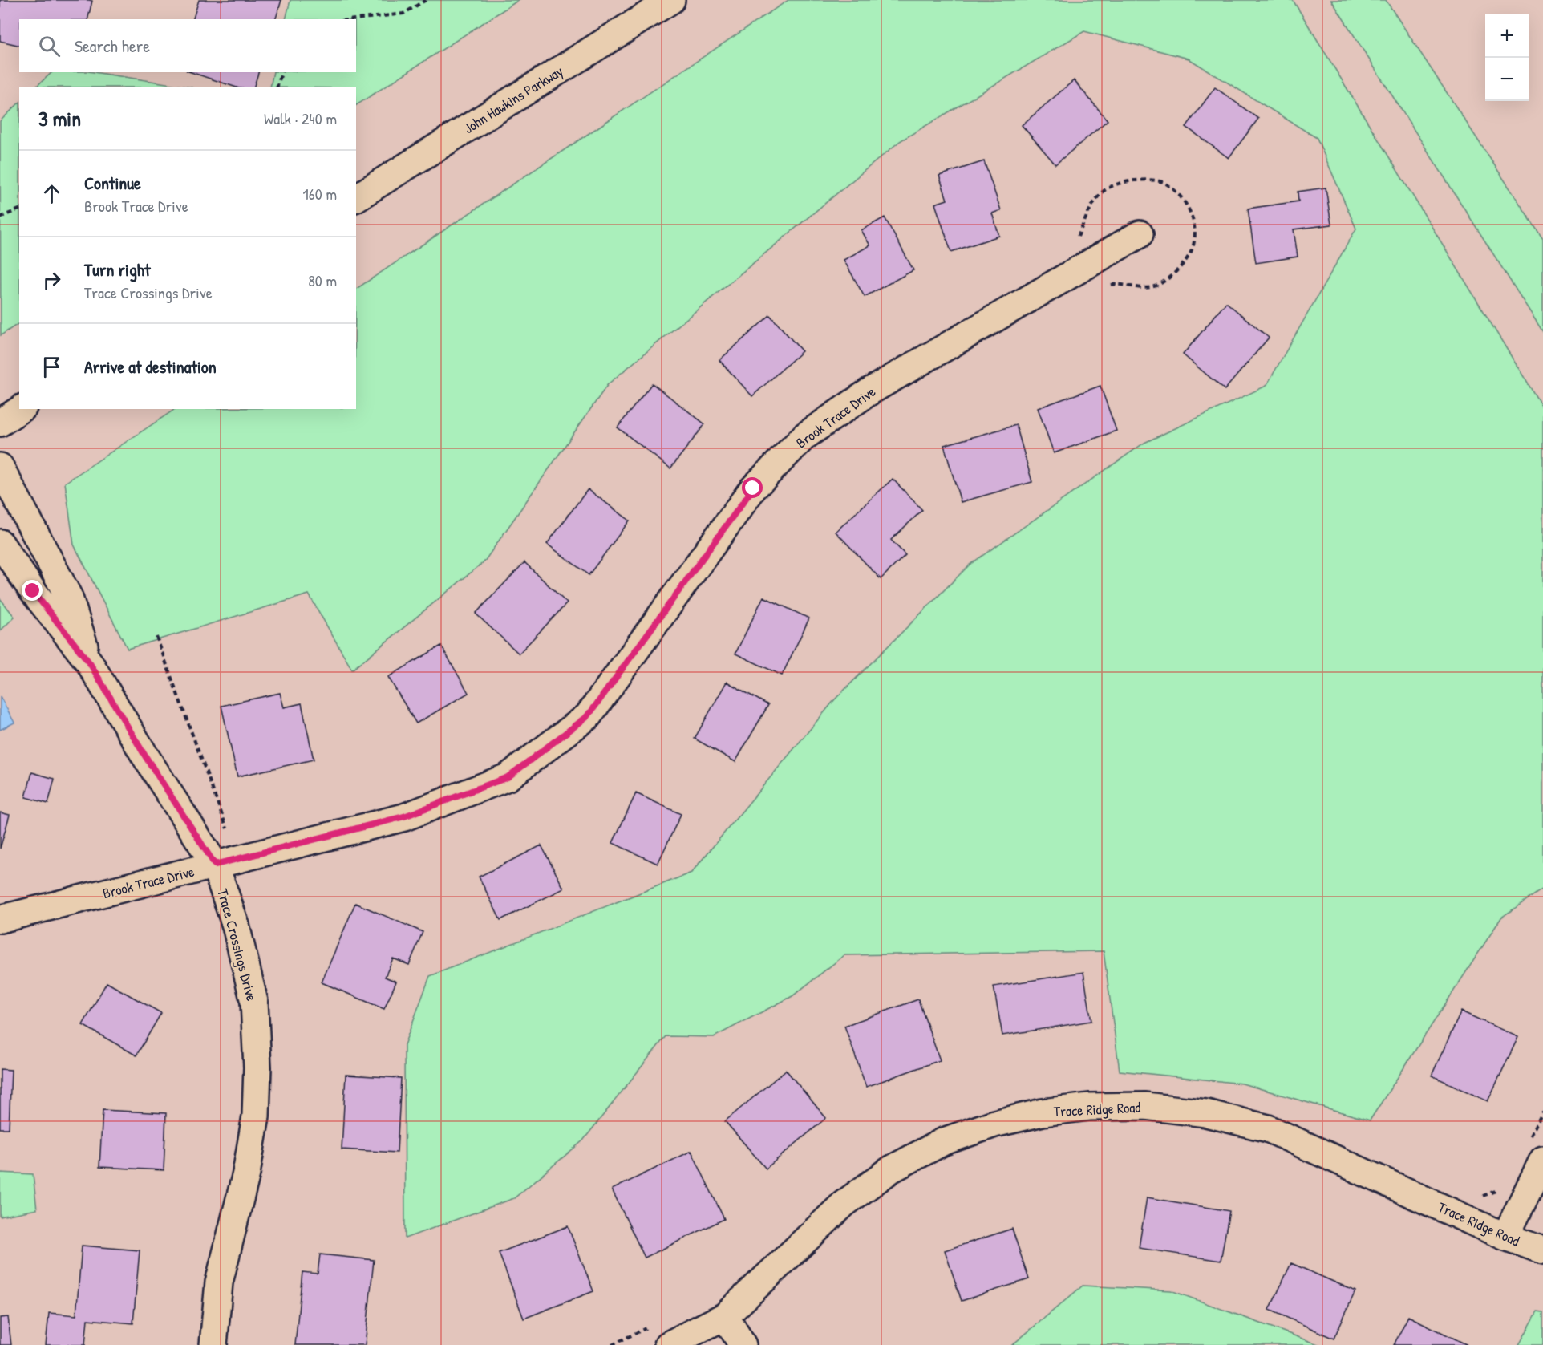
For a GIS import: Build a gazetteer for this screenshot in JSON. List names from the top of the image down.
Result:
{
  "streets": {
    "street": [
      "John Hawkins Parkway",
      "Brook Trace Drive",
      "Trace Crossings Drive",
      "Trace Ridge Road"
    ]
  },
  "crossings": [
    ["Brook Trace Drive", "Trace Crossings Drive"]
  ],
  "page": {
    "map_buttons": ["+", "−"],
    "search": "Search here",
    "heading": ["3 min", "Walk · 240 m"],
    "list": [
      ["Continue", "Brook Trace Drive", "160 m"],
      ["Turn right", "Trace Crossings Drive", "80 m"],
      "Arrive at destination"
    ]
  }
}
